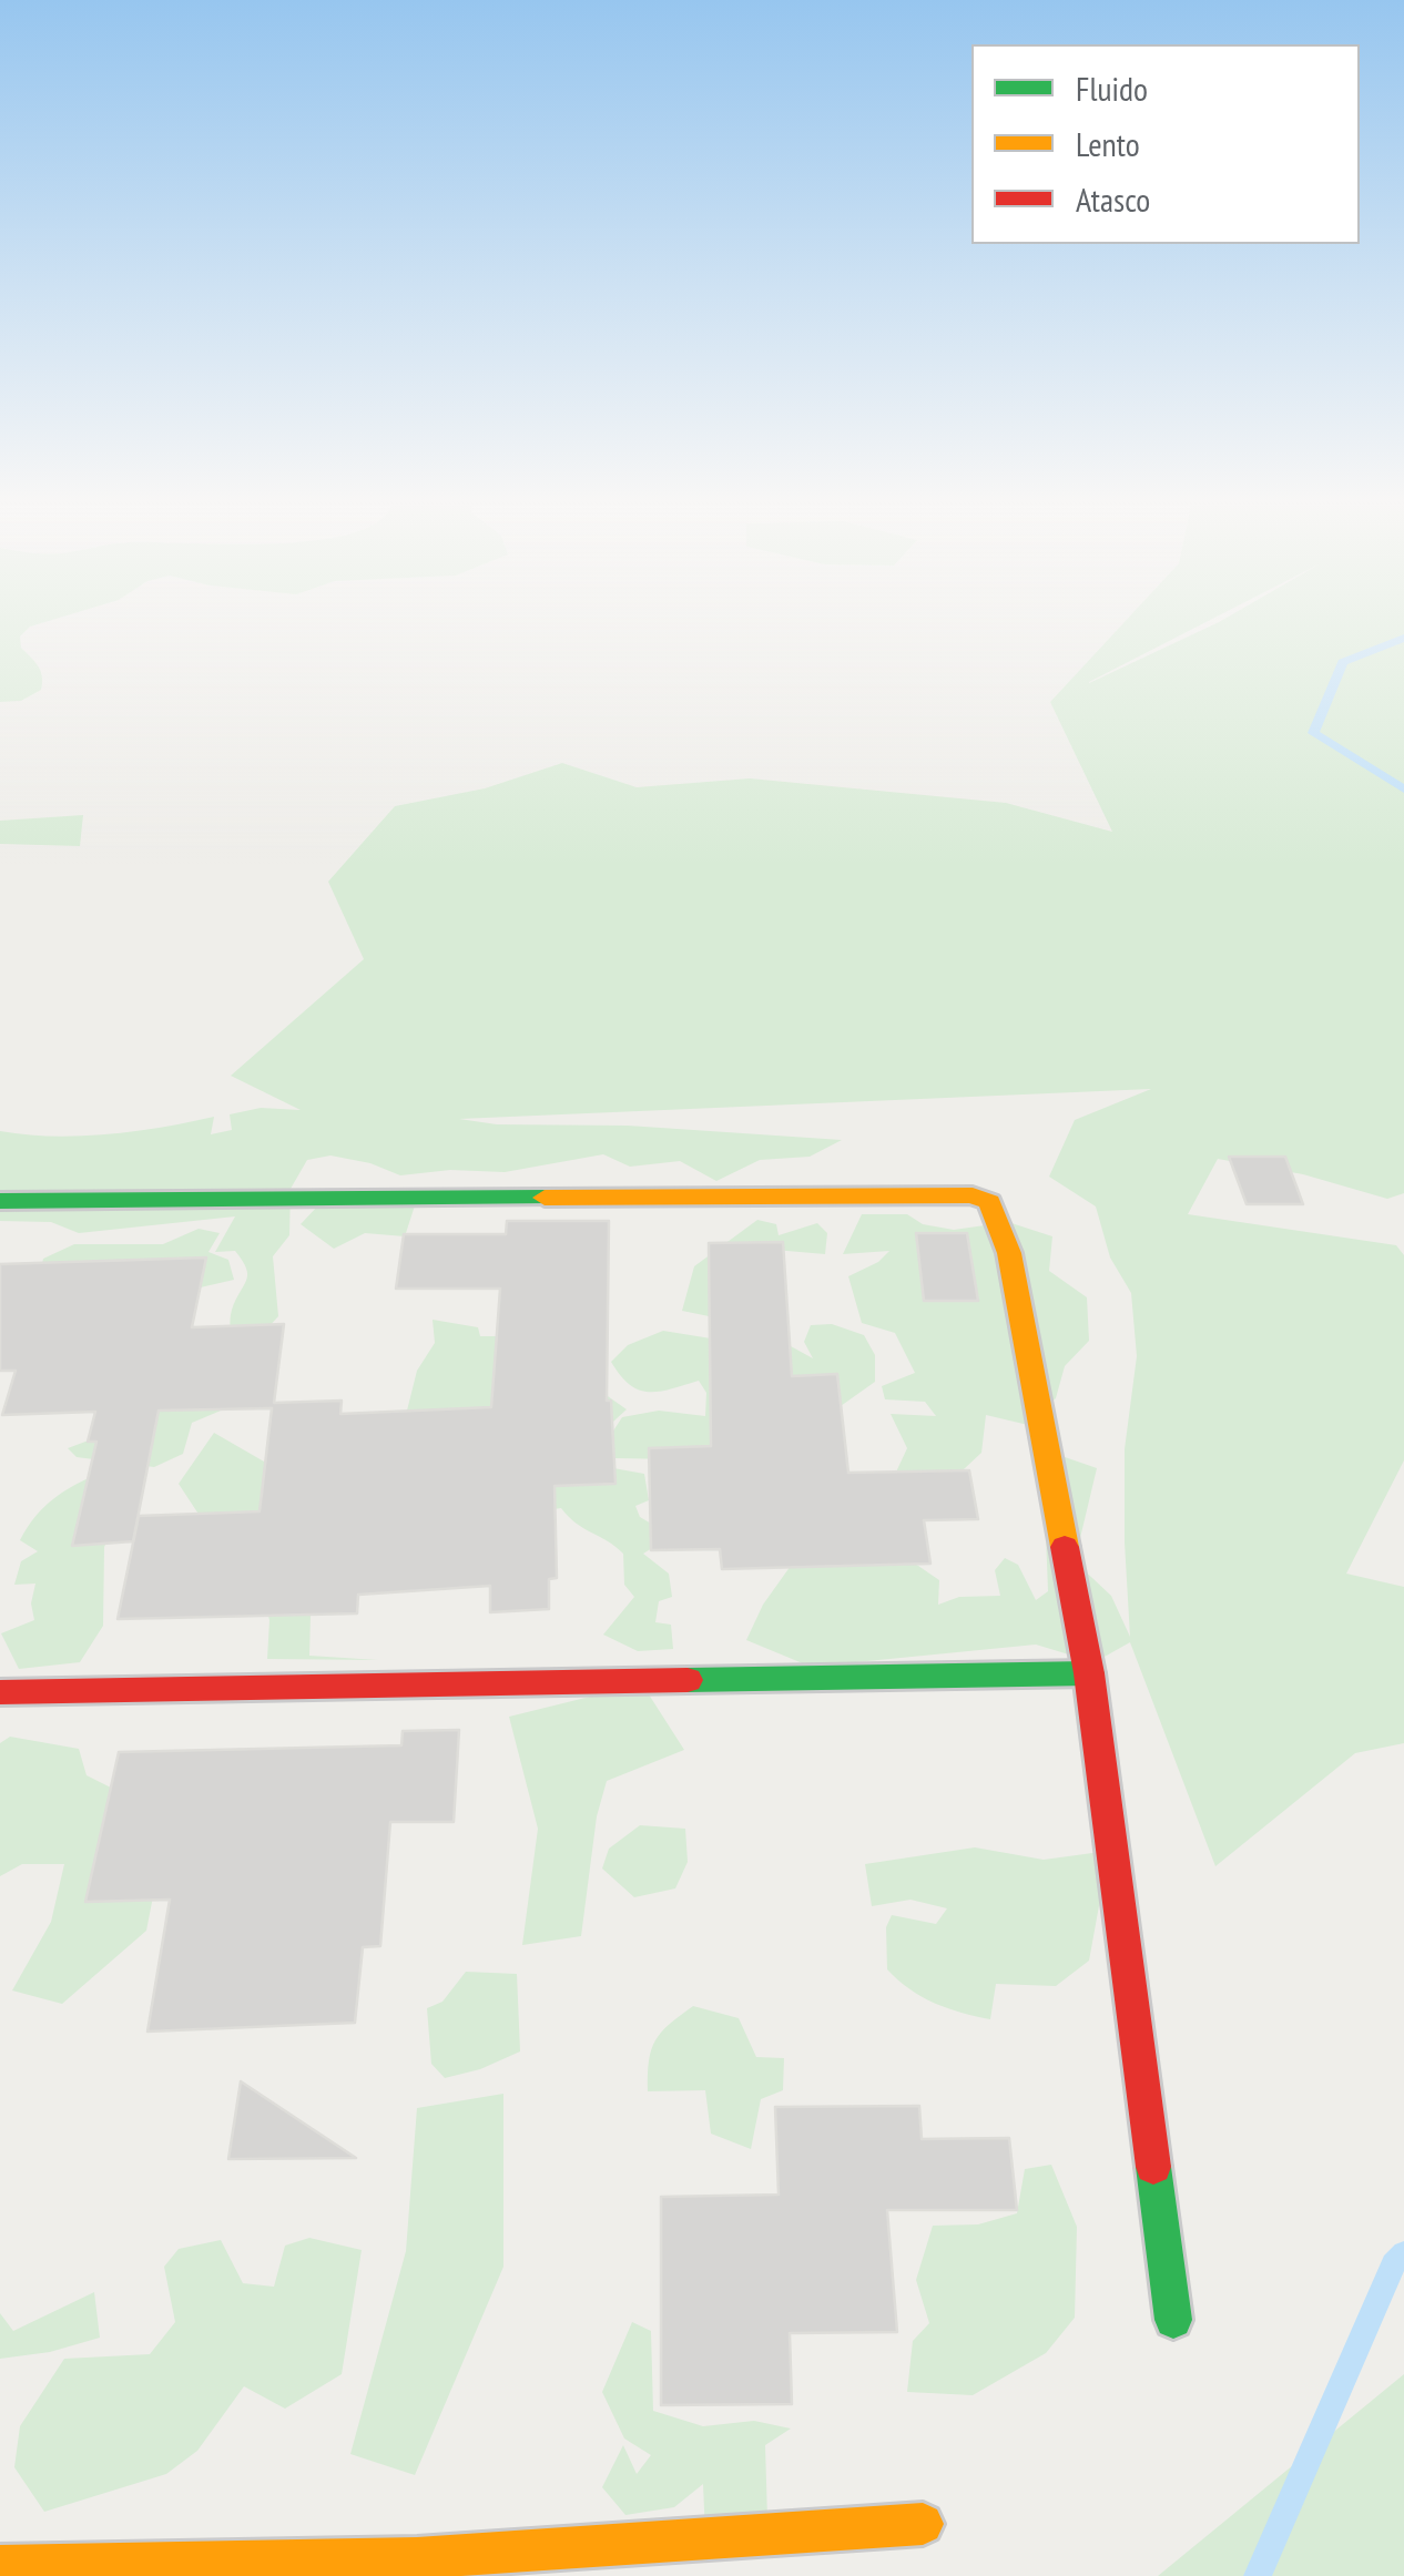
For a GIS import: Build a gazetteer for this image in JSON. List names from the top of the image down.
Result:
{
  "legend": ["Fluido", "Lento", "Atasco"]
}
